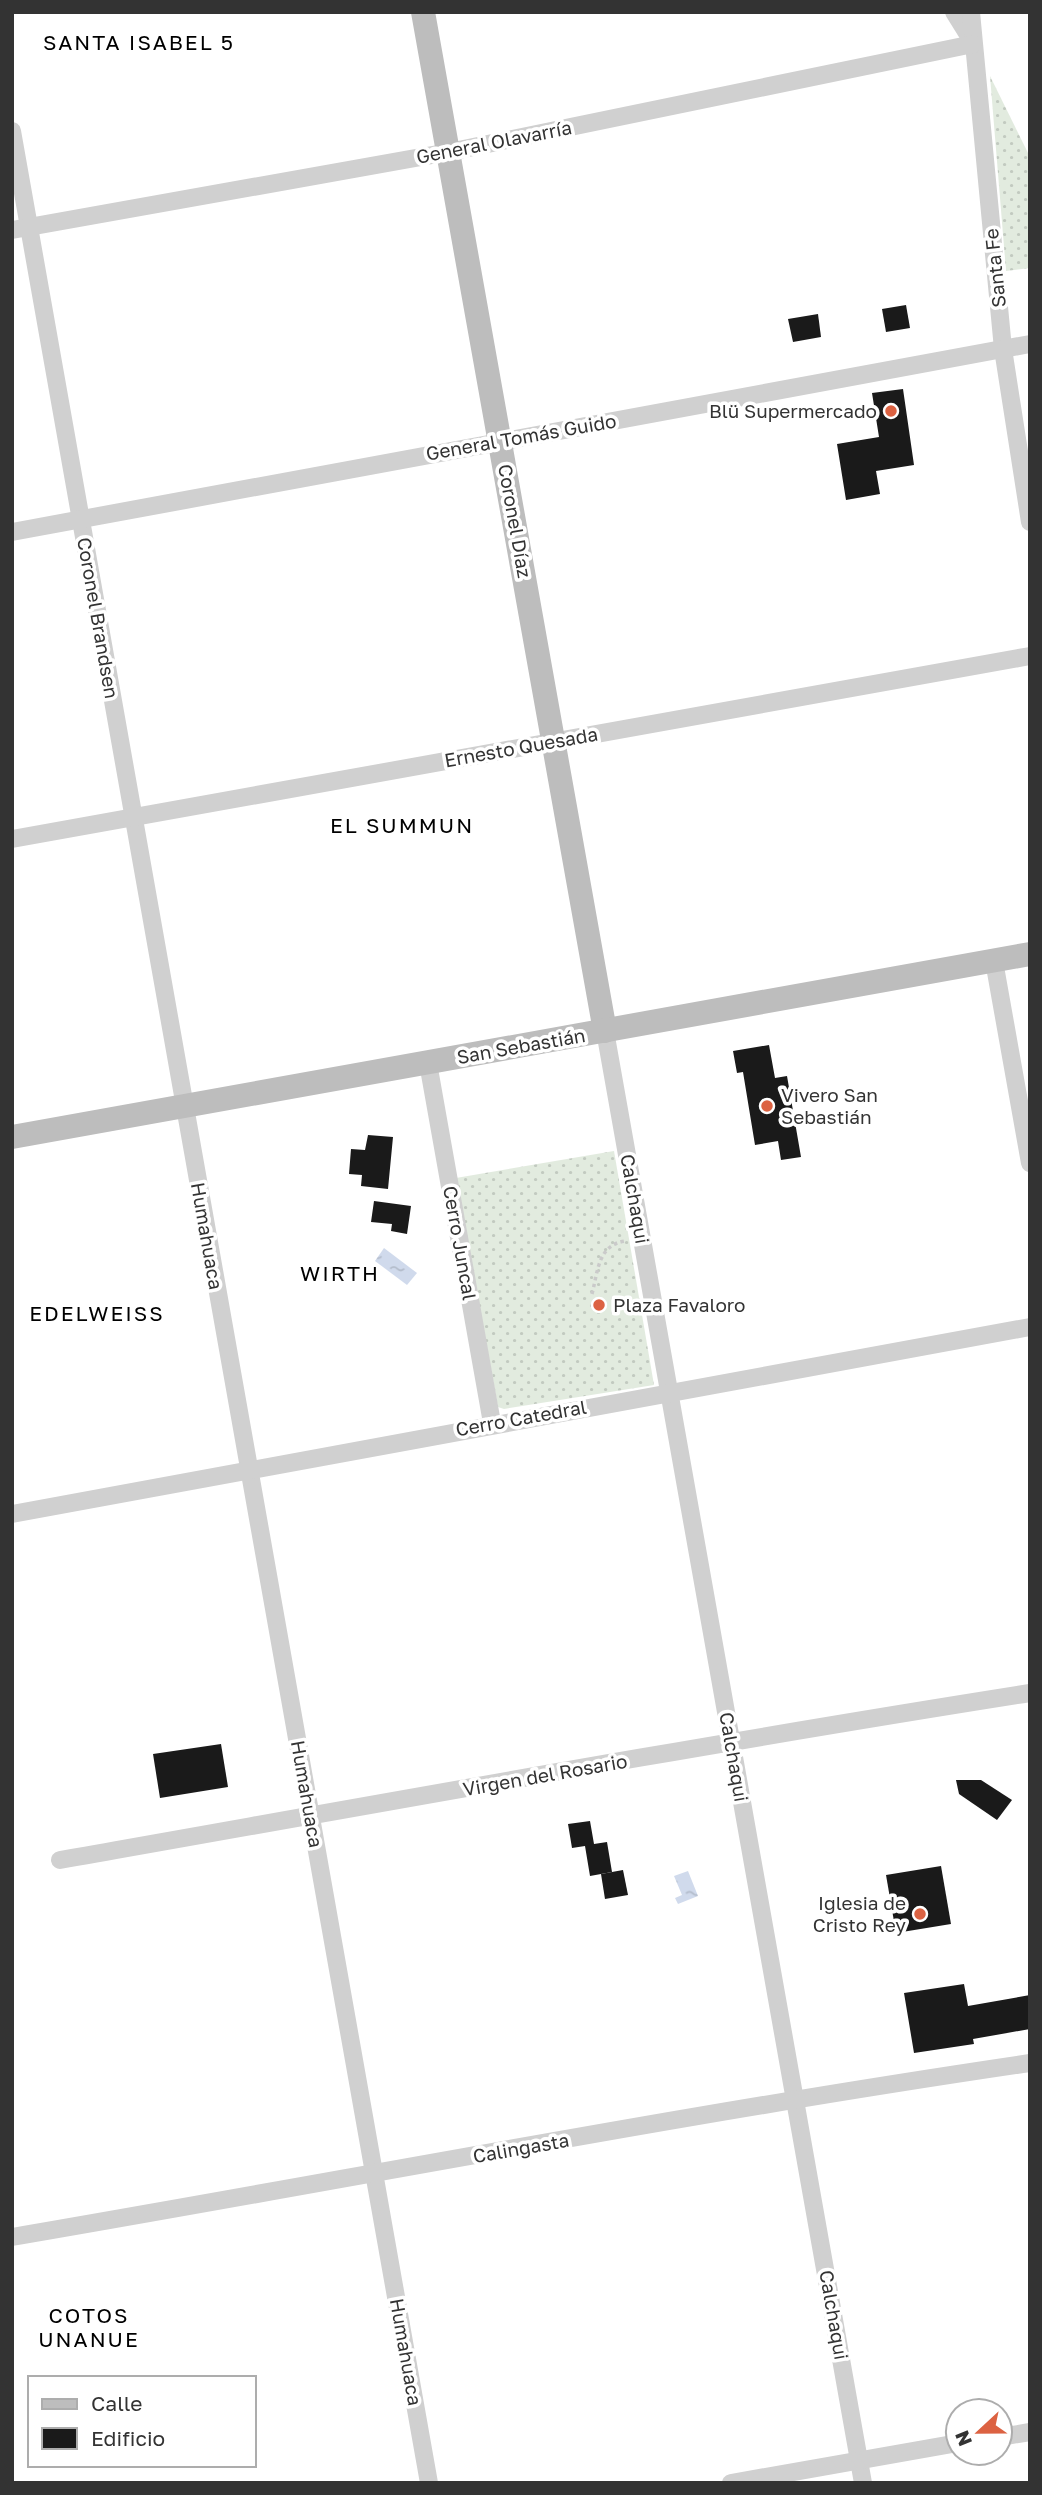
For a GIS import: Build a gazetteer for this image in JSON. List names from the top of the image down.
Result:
{
  "streets": {
    "main road": ["Coronel Díaz", "San Sebastián"],
    "street": [
      "General Olavarría",
      "Santa Fe",
      "General Tomás Guido",
      "Coronel Brandsen",
      "Ernesto Quesada",
      "Calchaqui",
      "Humahuaca",
      "Cerro Juncal",
      "Cerro Catedral",
      "Virgen del Rosario",
      "Calingasta"
    ]
  },
  "crossings": [
    ["General Olavarría", "Santa Fe"],
    ["General Olavarría", "Coronel Díaz"],
    ["General Olavarría", "Coronel Brandsen"],
    ["Santa Fe", "General Tomás Guido"],
    ["General Tomás Guido", "Coronel Díaz"],
    ["General Tomás Guido", "Coronel Brandsen"],
    ["Coronel Díaz", "Ernesto Quesada"],
    ["Coronel Díaz", "San Sebastián"],
    ["Coronel Díaz", "Calchaqui"],
    ["Coronel Brandsen", "Ernesto Quesada"],
    ["Coronel Brandsen", "San Sebastián"],
    ["Coronel Brandsen", "Humahuaca"],
    ["San Sebastián", "Calchaqui"],
    ["San Sebastián", "Humahuaca"],
    ["San Sebastián", "Cerro Juncal"],
    ["Calchaqui", "Cerro Catedral"],
    ["Calchaqui", "Virgen del Rosario"],
    ["Calchaqui", "Calingasta"],
    ["Humahuaca", "Cerro Catedral"],
    ["Humahuaca", "Virgen del Rosario"],
    ["Humahuaca", "Calingasta"],
    ["Cerro Juncal", "Cerro Catedral"]
  ],
  "districts": [
    "SANTA ISABEL 5",
    "EL SUMMUN",
    "WIRTH",
    "EDELWEISS",
    "COTOS UNANUE"
  ],
  "places": [
    "Blü Supermercado",
    "Vivero San Sebastián",
    "Plaza Favaloro",
    "Iglesia de Cristo Rey"
  ],
  "legend": ["Calle", "Edificio"],
  "north": "left"
}
